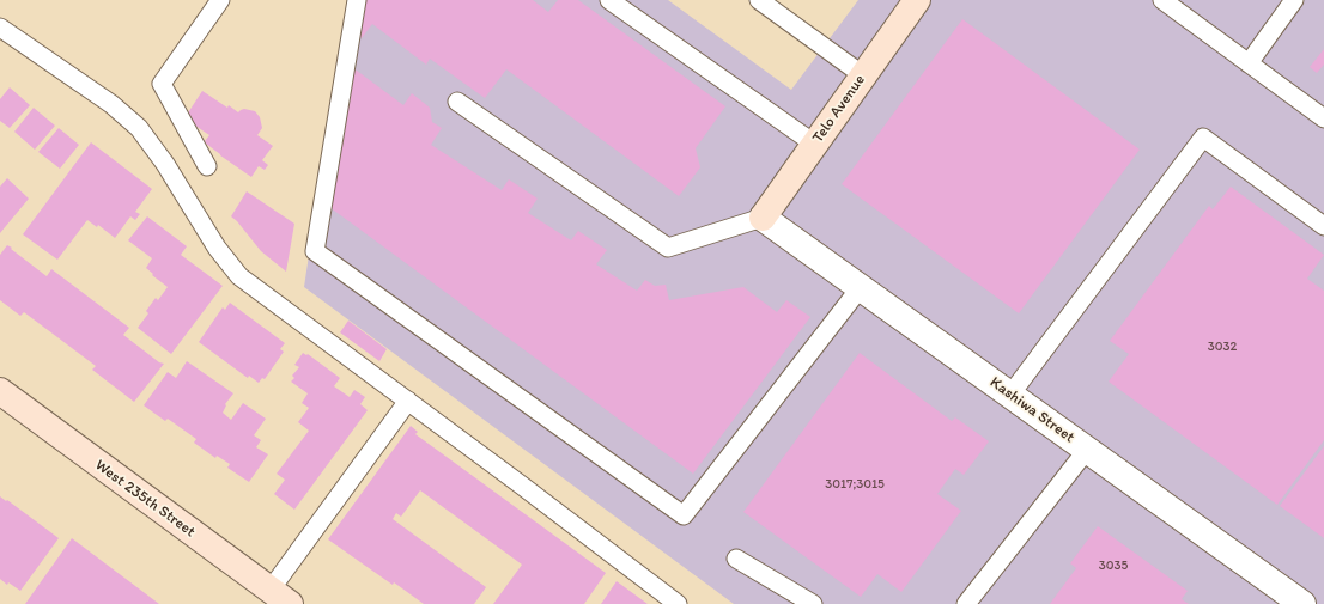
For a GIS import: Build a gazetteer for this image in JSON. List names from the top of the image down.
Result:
{
  "streets": {
    "street": ["Telo Avenue", "Kashiwa Street", "West 235th Street"]
  },
  "crossings": [
    ["Telo Avenue", "Kashiwa Street"]
  ],
  "house_numbers": ["3032", "3017;3015", "3035"]
}
